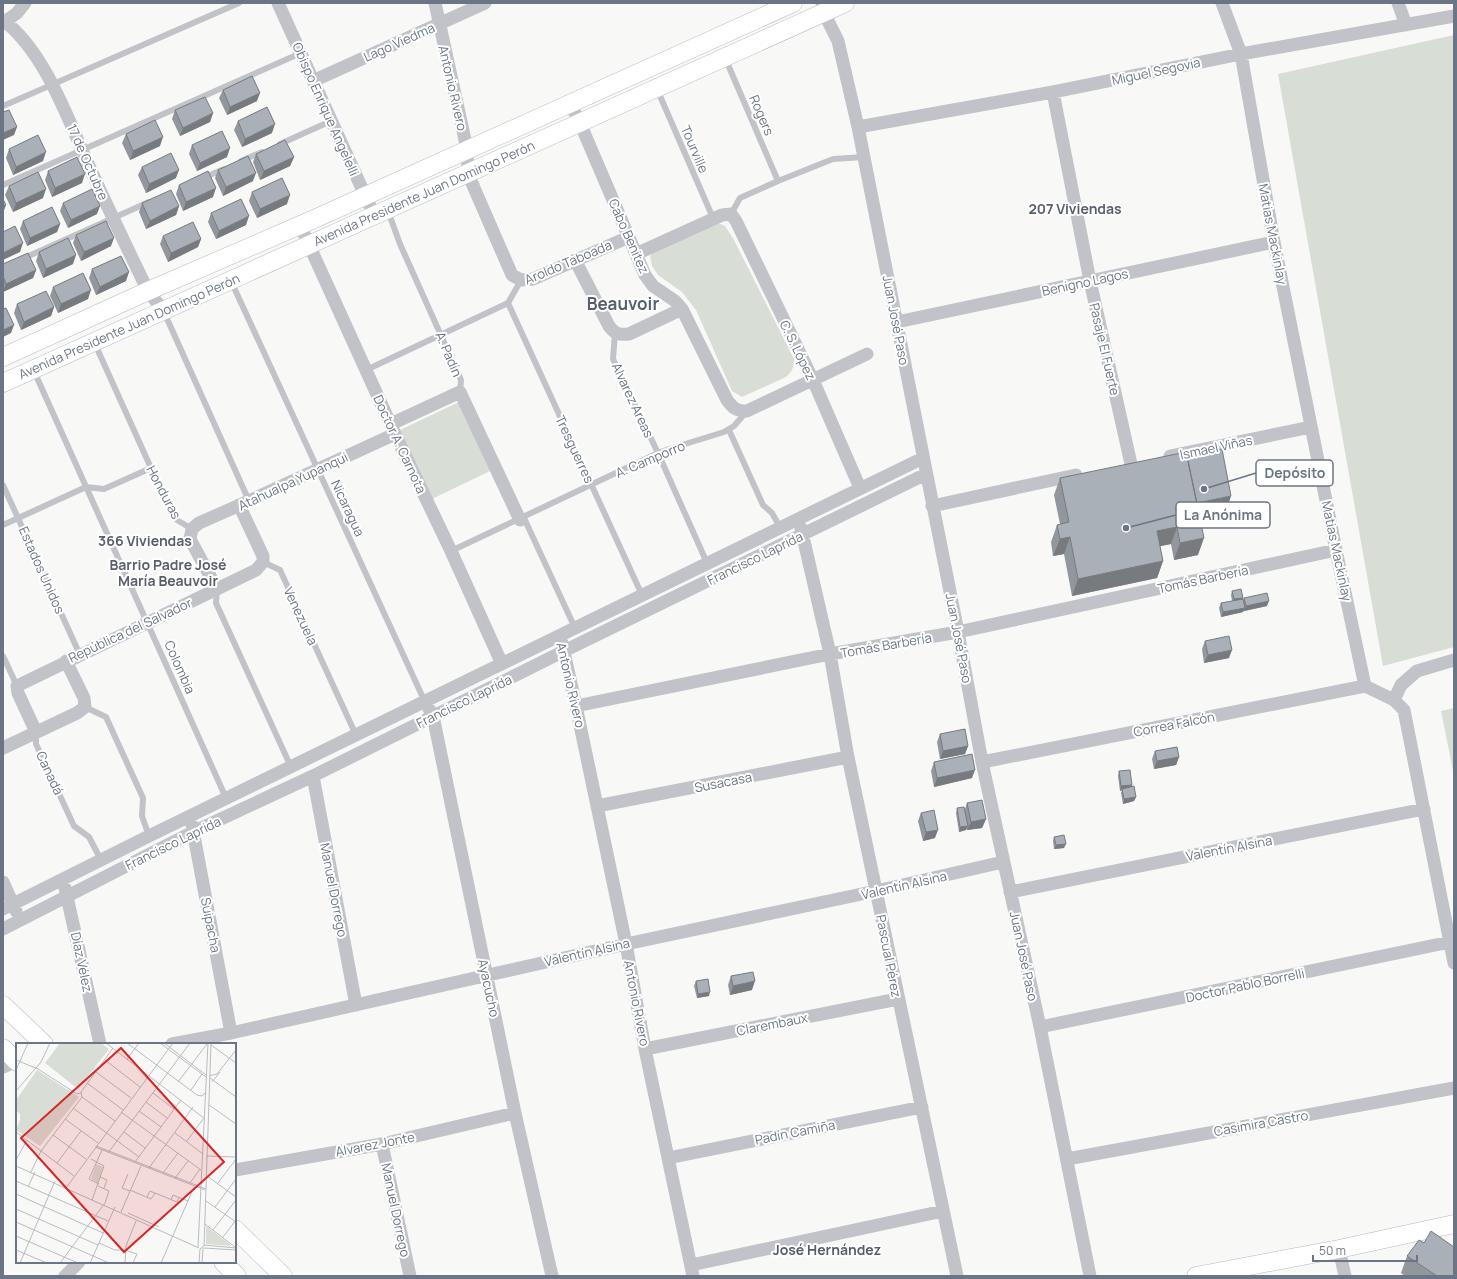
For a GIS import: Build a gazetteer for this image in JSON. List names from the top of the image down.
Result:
{
  "streets": {
    "main road": ["Avenida Presidente Juan Domingo Perón"],
    "street": [
      "Lago Viedma",
      "Miguel Segovia",
      "Antonio Rivero",
      "Obispo Enrique Angelelli",
      "17 de Octubre",
      "Matias Mackinlay",
      "Cabo Benitez",
      "Aroldo Taboada",
      "Benigno Lagos",
      "Juan José Paso",
      "Pasaje El Fuerte",
      "C. S. López",
      "A. Padín",
      "Doctor A. Carnota",
      "Ismael Viñas",
      "A. Camporro",
      "Atahualpa Yupanqui",
      "Honduras",
      "Francisco Laprida",
      "Tomás Barbería",
      "República del Salvador",
      "Correa Falcón",
      "Canadá",
      "Susacasa",
      "Valentín Alsina",
      "Manuel Dorrego",
      "Suipacha",
      "Pascual Pérez",
      "Díaz Vélez",
      "Doctor Pablo Borrelli",
      "Ayacucho",
      "Clarembaux",
      "Casimira Castro",
      "Padín Camiña",
      "Alvarez Jonte"
    ],
    "lane": [
      "Rogers",
      "Tourville",
      "Alvarez Areas",
      "Tresguerres",
      "Nicaragua",
      "Estados Unidos",
      "Venezuela",
      "Colombia"
    ]
  },
  "crossings": [
    ["Lago Viedma", "Antonio Rivero"],
    ["Lago Viedma", "Obispo Enrique Angelelli"],
    ["Miguel Segovia", "Matias Mackinlay"],
    ["Miguel Segovia", "Juan José Paso"],
    ["Miguel Segovia", "Pasaje El Fuerte"],
    ["Antonio Rivero", "Avenida Presidente Juan Domingo Perón"],
    ["Antonio Rivero", "Francisco Laprida"],
    ["Antonio Rivero", "Tomás Barbería"],
    ["Antonio Rivero", "Susacasa"],
    ["Antonio Rivero", "Valentín Alsina"],
    ["Antonio Rivero", "Clarembaux"],
    ["Antonio Rivero", "Padín Camiña"],
    ["Obispo Enrique Angelelli", "Avenida Presidente Juan Domingo Perón"],
    ["Obispo Enrique Angelelli", "A. Padín"],
    ["Rogers", "Avenida Presidente Juan Domingo Perón"],
    ["Tourville", "Avenida Presidente Juan Domingo Perón"],
    ["17 de Octubre", "Avenida Presidente Juan Domingo Perón"],
    ["Avenida Presidente Juan Domingo Perón", "Cabo Benitez"],
    ["Avenida Presidente Juan Domingo Perón", "Juan José Paso"],
    ["Avenida Presidente Juan Domingo Perón", "A. Padín"],
    ["Avenida Presidente Juan Domingo Perón", "Doctor A. Carnota"],
    ["Avenida Presidente Juan Domingo Perón", "Honduras"],
    ["Avenida Presidente Juan Domingo Perón", "Nicaragua"],
    ["Avenida Presidente Juan Domingo Perón", "Colombia"],
    ["Matias Mackinlay", "Benigno Lagos"],
    ["Matias Mackinlay", "Ismael Viñas"],
    ["Matias Mackinlay", "Tomás Barbería"],
    ["Matias Mackinlay", "Correa Falcón"],
    ["Cabo Benitez", "Aroldo Taboada"],
    ["Cabo Benitez", "A. Camporro"],
    ["Aroldo Taboada", "Tresguerres"],
    ["Benigno Lagos", "Juan José Paso"],
    ["Benigno Lagos", "Pasaje El Fuerte"],
    ["Juan José Paso", "Francisco Laprida"],
    ["Juan José Paso", "Tomás Barbería"],
    ["Juan José Paso", "Correa Falcón"],
    ["Juan José Paso", "Valentín Alsina"],
    ["Juan José Paso", "Doctor Pablo Borrelli"],
    ["Juan José Paso", "Casimira Castro"],
    ["Pasaje El Fuerte", "Ismael Viñas"],
    ["C. S. López", "A. Camporro"],
    ["C. S. López", "Francisco Laprida"],
    ["A. Padín", "A. Camporro"],
    ["A. Padín", "Atahualpa Yupanqui"],
    ["A. Padín", "Francisco Laprida"],
    ["Alvarez Areas", "A. Camporro"],
    ["Alvarez Areas", "Francisco Laprida"],
    ["Doctor A. Carnota", "A. Camporro"],
    ["Doctor A. Carnota", "Atahualpa Yupanqui"],
    ["Doctor A. Carnota", "Francisco Laprida"],
    ["Tresguerres", "A. Camporro"],
    ["Tresguerres", "Francisco Laprida"],
    ["Atahualpa Yupanqui", "Honduras"],
    ["Atahualpa Yupanqui", "Nicaragua"],
    ["Honduras", "Francisco Laprida"],
    ["Honduras", "República del Salvador"],
    ["Nicaragua", "Francisco Laprida"],
    ["Nicaragua", "Ayacucho"],
    ["Francisco Laprida", "Venezuela"],
    ["Francisco Laprida", "Colombia"],
    ["Francisco Laprida", "Canadá"],
    ["Francisco Laprida", "Manuel Dorrego"],
    ["Francisco Laprida", "Suipacha"],
    ["Francisco Laprida", "Pascual Pérez"],
    ["Francisco Laprida", "Díaz Vélez"],
    ["Francisco Laprida", "Ayacucho"],
    ["Estados Unidos", "República del Salvador"],
    ["Tomás Barbería", "Pascual Pérez"],
    ["Venezuela", "República del Salvador"],
    ["República del Salvador", "Colombia"],
    ["República del Salvador", "Canadá"],
    ["Susacasa", "Pascual Pérez"],
    ["Valentín Alsina", "Manuel Dorrego"],
    ["Valentín Alsina", "Suipacha"],
    ["Valentín Alsina", "Pascual Pérez"],
    ["Valentín Alsina", "Ayacucho"],
    ["Manuel Dorrego", "Alvarez Jonte"],
    ["Pascual Pérez", "Clarembaux"],
    ["Pascual Pérez", "Padín Camiña"],
    ["Ayacucho", "Alvarez Jonte"]
  ],
  "districts": [
    "207 Viviendas",
    "Beauvoir",
    "366 Viviendas",
    "Barrio Padre José María Beauvoir",
    "José Hernández"
  ],
  "places": ["Depósito", "La Anónima"],
  "scale_bar": "50 m"
}
